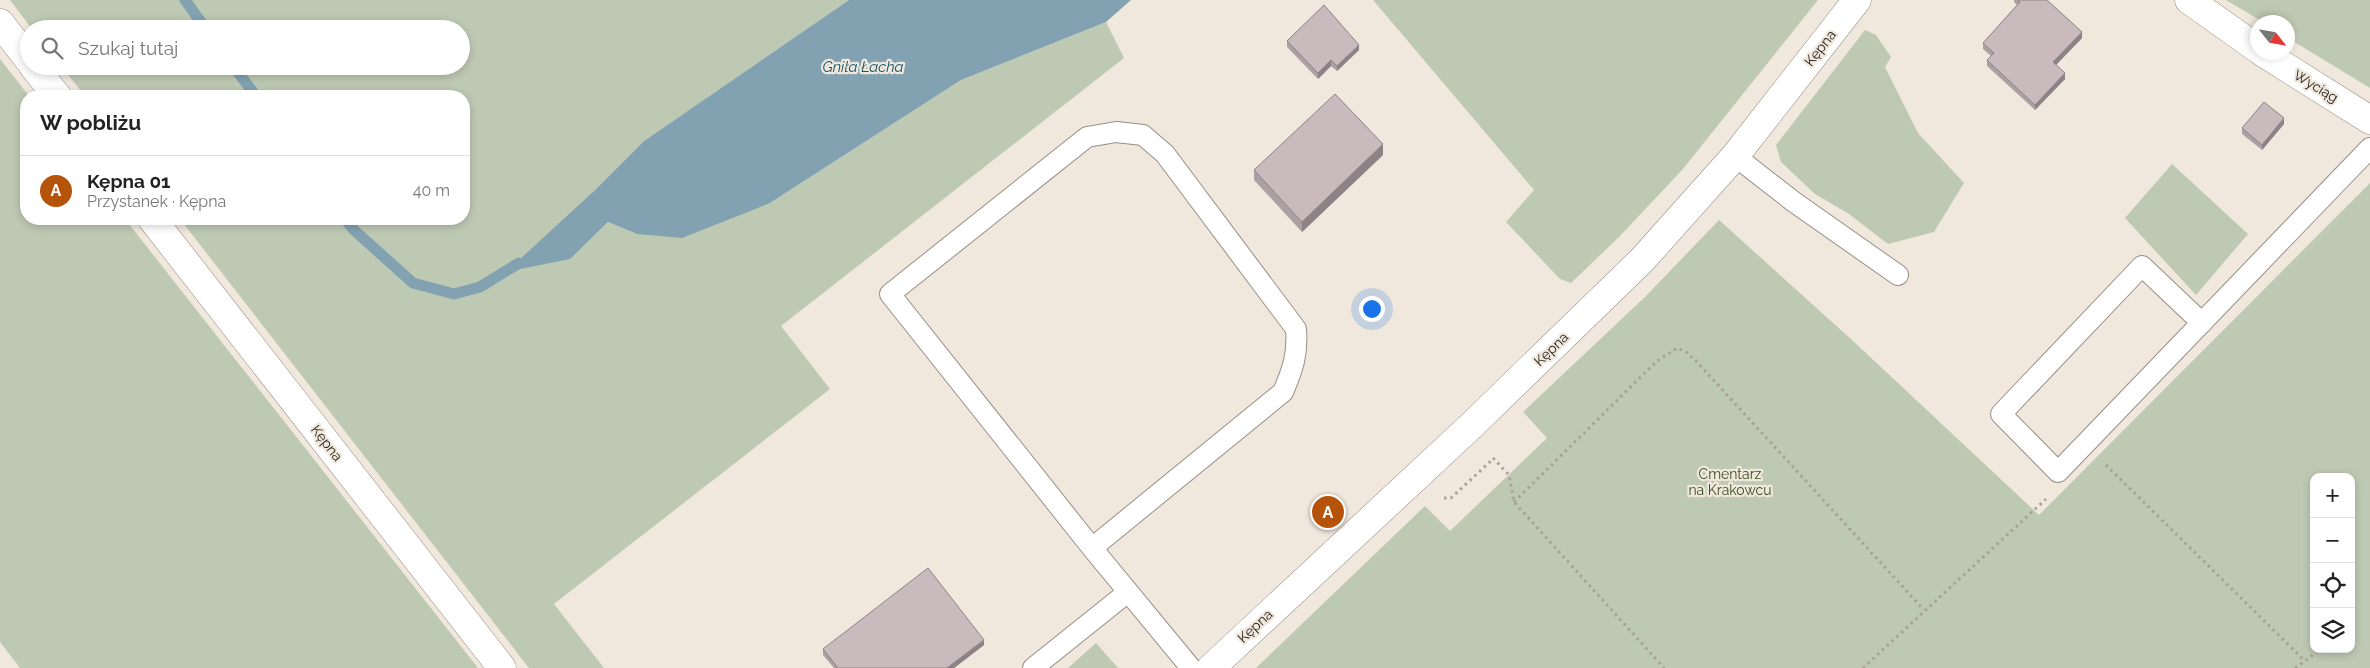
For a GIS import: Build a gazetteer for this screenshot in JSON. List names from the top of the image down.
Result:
{
  "streets": {
    "street": ["Kępna", "Wyciąg"]
  },
  "water": ["Gniła Łacha"],
  "parks": ["Cmentarz na Krakowcu"],
  "north": "bottom right",
  "page": {
    "search": "Szukaj tutaj",
    "heading": "W pobliżu",
    "list": [
      {
        "mark": "A",
        "name": "Kępna 01",
        "note": "Przystanek · Kępna",
        "value": "40 m"
      }
    ],
    "map_buttons": ["+", "−"],
    "pins": "A"
  }
}
